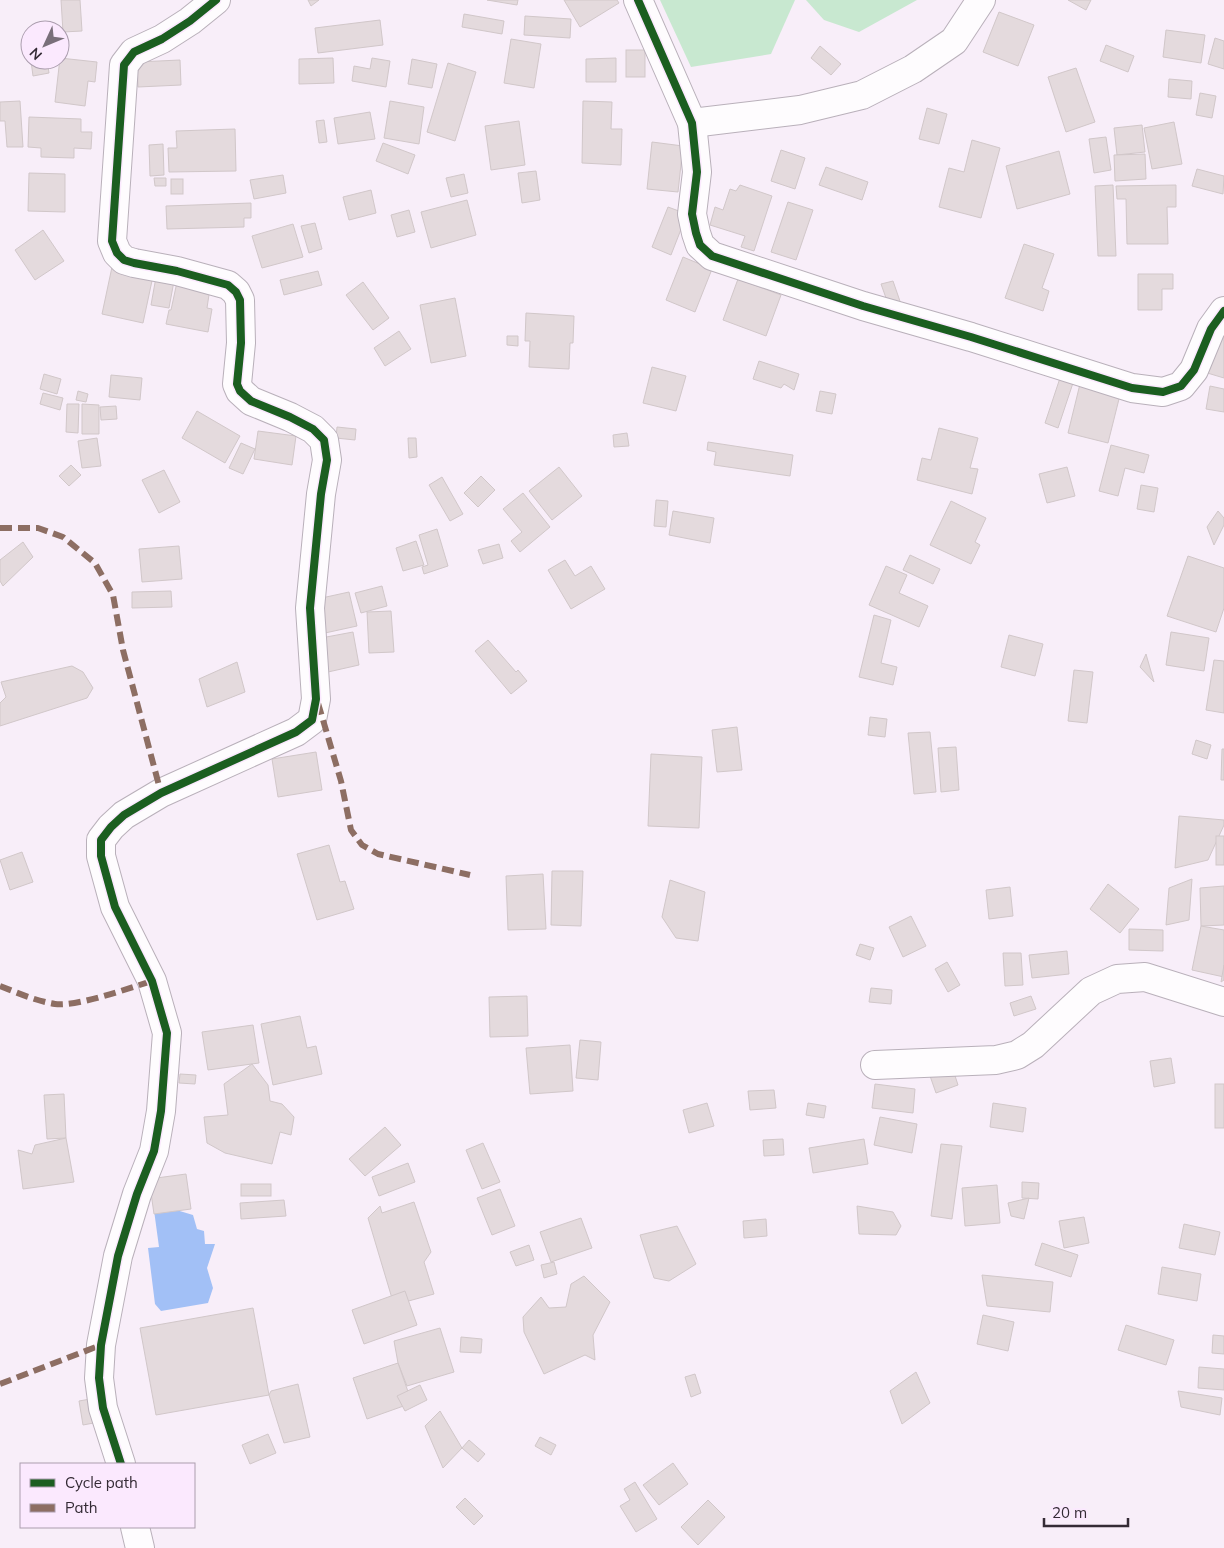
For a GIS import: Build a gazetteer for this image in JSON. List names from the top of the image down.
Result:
{
  "legend": ["Cycle path", "Path"],
  "scale_bar": "20 m",
  "north": "bottom left"
}
